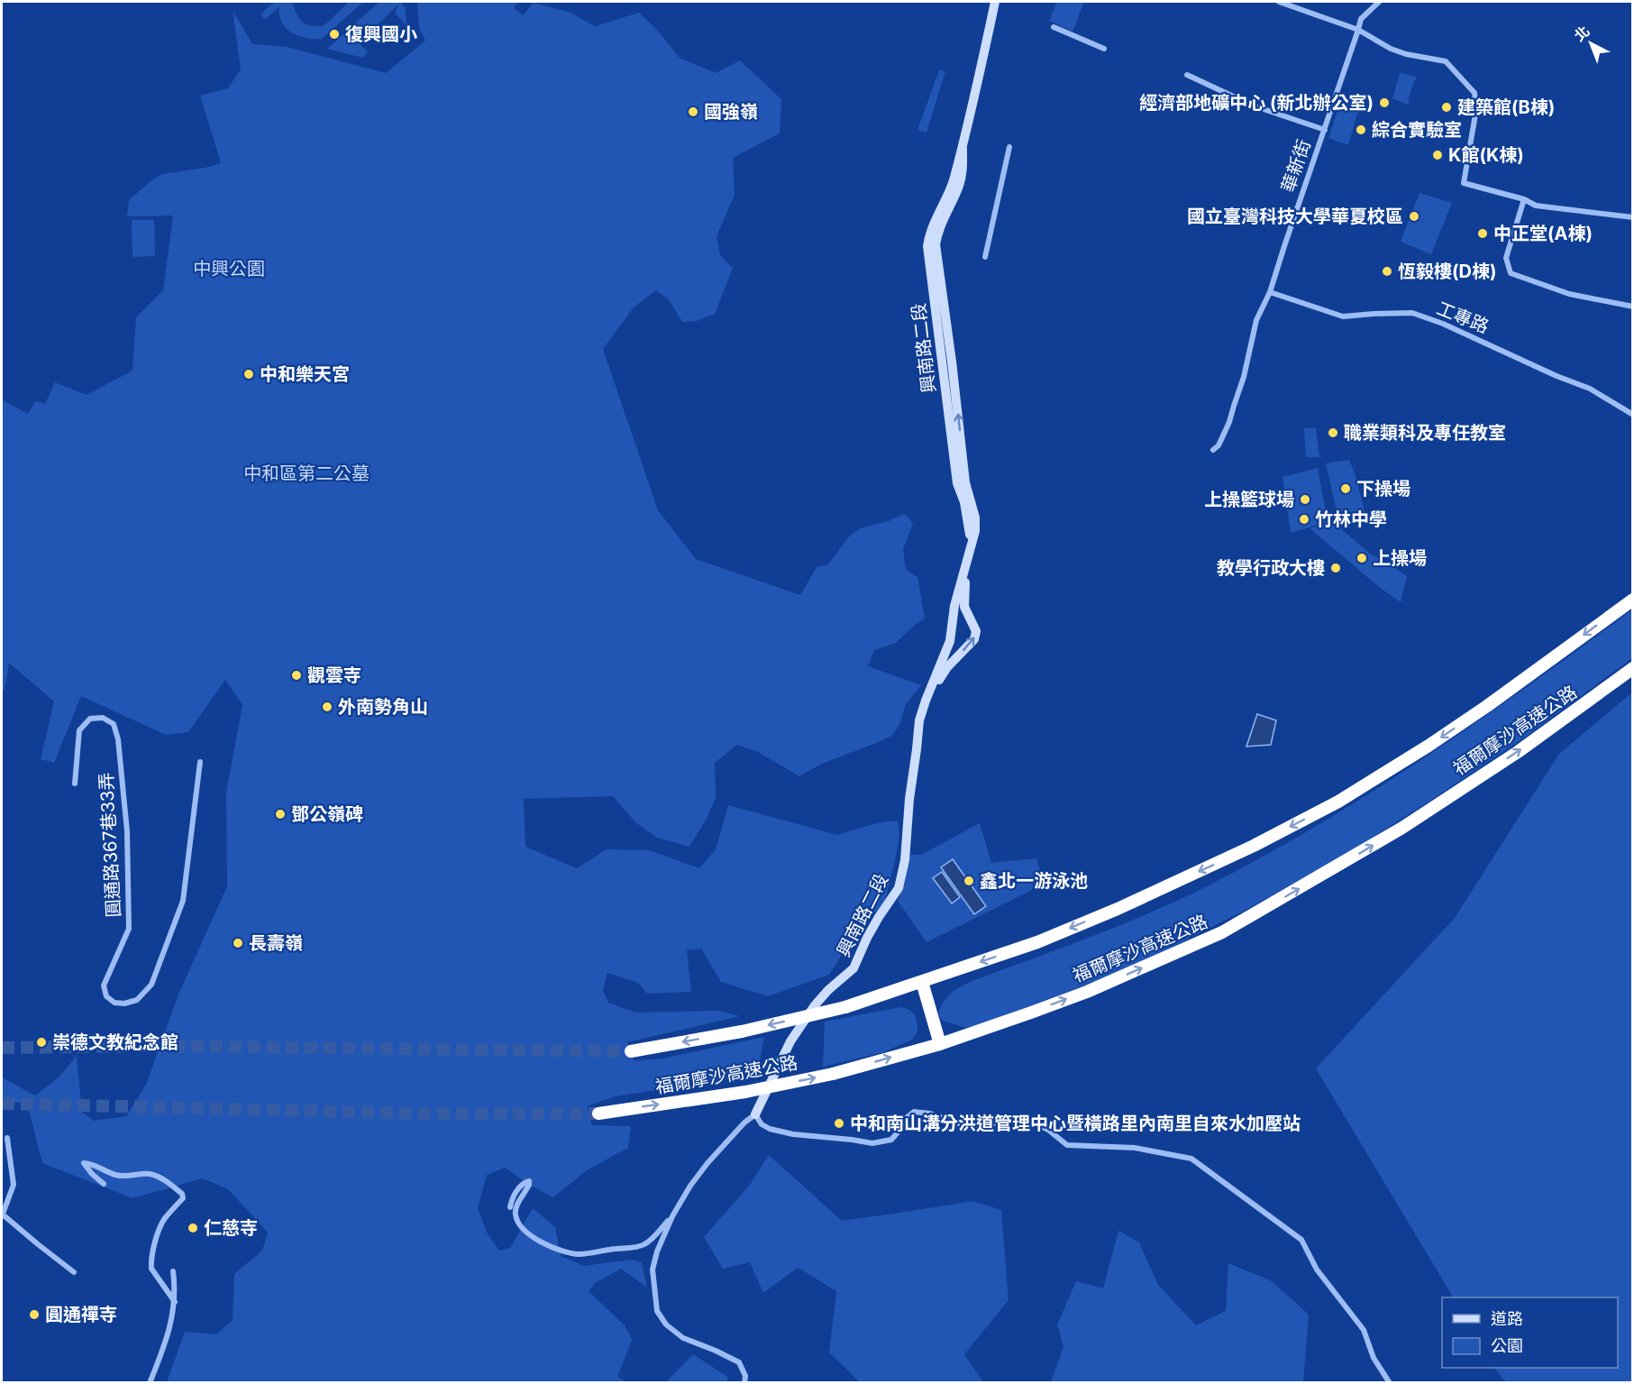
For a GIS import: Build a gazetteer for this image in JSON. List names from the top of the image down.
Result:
{
  "streets": {
    "highway": ["福爾摩沙高速公路"],
    "street": [
      "華新街",
      "工專路",
      "興南路二段",
      "圓通路367巷33弄"
    ]
  },
  "crossings": [
    ["華新街", "工專路"]
  ],
  "parks": ["中興公園", "中和區第二公墓"],
  "places": [
    "復興國小",
    "經濟部地礦中心 (新北辦公室)",
    "建築館(B棟)",
    "國強嶺",
    "綜合實驗室",
    "K館(K棟)",
    "國立臺灣科技大學華夏校區",
    "中正堂(A棟)",
    "恆毅樓(D棟)",
    "中和樂天宮",
    "職業類科及專任教室",
    "下操場",
    "上操籃球場",
    "竹林中學",
    "上操場",
    "教學行政大樓",
    "觀雲寺",
    "外南勢角山",
    "鄧公嶺碑",
    "鑫北一游泳池",
    "長壽嶺",
    "崇德文教紀念館",
    "中和南山溝分洪道管理中心暨橫路里內南里自來水加壓站",
    "仁慈寺",
    "圓通禪寺"
  ],
  "legend": ["道路", "公園"],
  "north": "top left"
}
